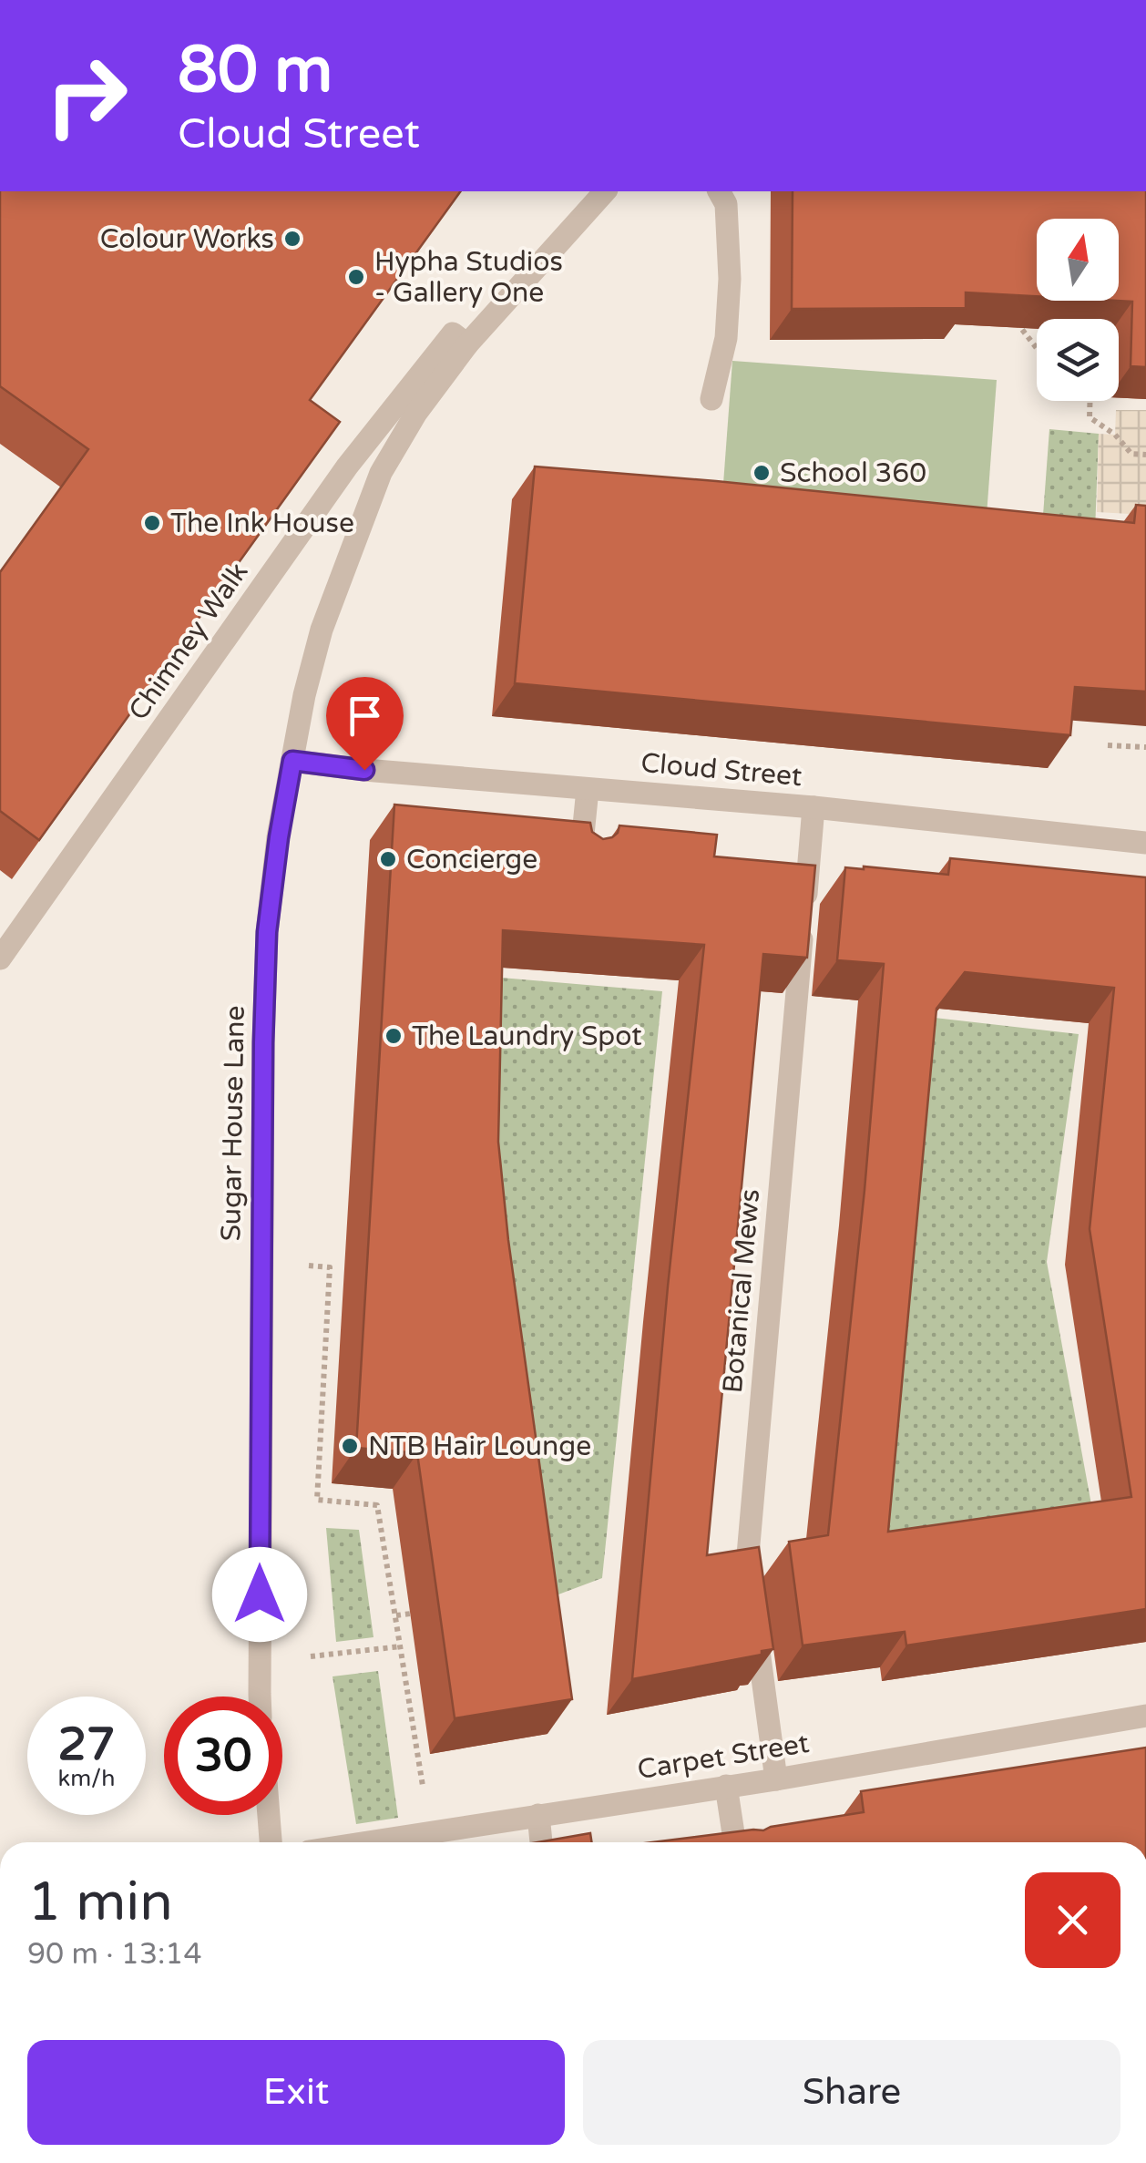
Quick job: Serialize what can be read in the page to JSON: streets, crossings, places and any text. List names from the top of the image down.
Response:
{
  "streets": {
    "street": [
      "Chimney Walk",
      "Cloud Street",
      "Sugar House Lane",
      "Botanical Mews",
      "Carpet Street"
    ]
  },
  "crossings": [
    ["Chimney Walk", "Sugar House Lane"],
    ["Cloud Street", "Sugar House Lane"],
    ["Cloud Street", "Botanical Mews"],
    ["Botanical Mews", "Carpet Street"]
  ],
  "places": [
    "Colour Works",
    "Hypha Studios - Gallery One",
    "School 360",
    "The Ink House",
    "Concierge",
    "The Laundry Spot",
    "NTB Hair Lounge"
  ],
  "north": "top",
  "page": {
    "turn": ["80 m", "Cloud Street"],
    "speed": "27 km/h",
    "limit": "30",
    "heading": ["1 min", "90 m · 13:14"],
    "buttons": ["Exit", "Share"]
  }
}
